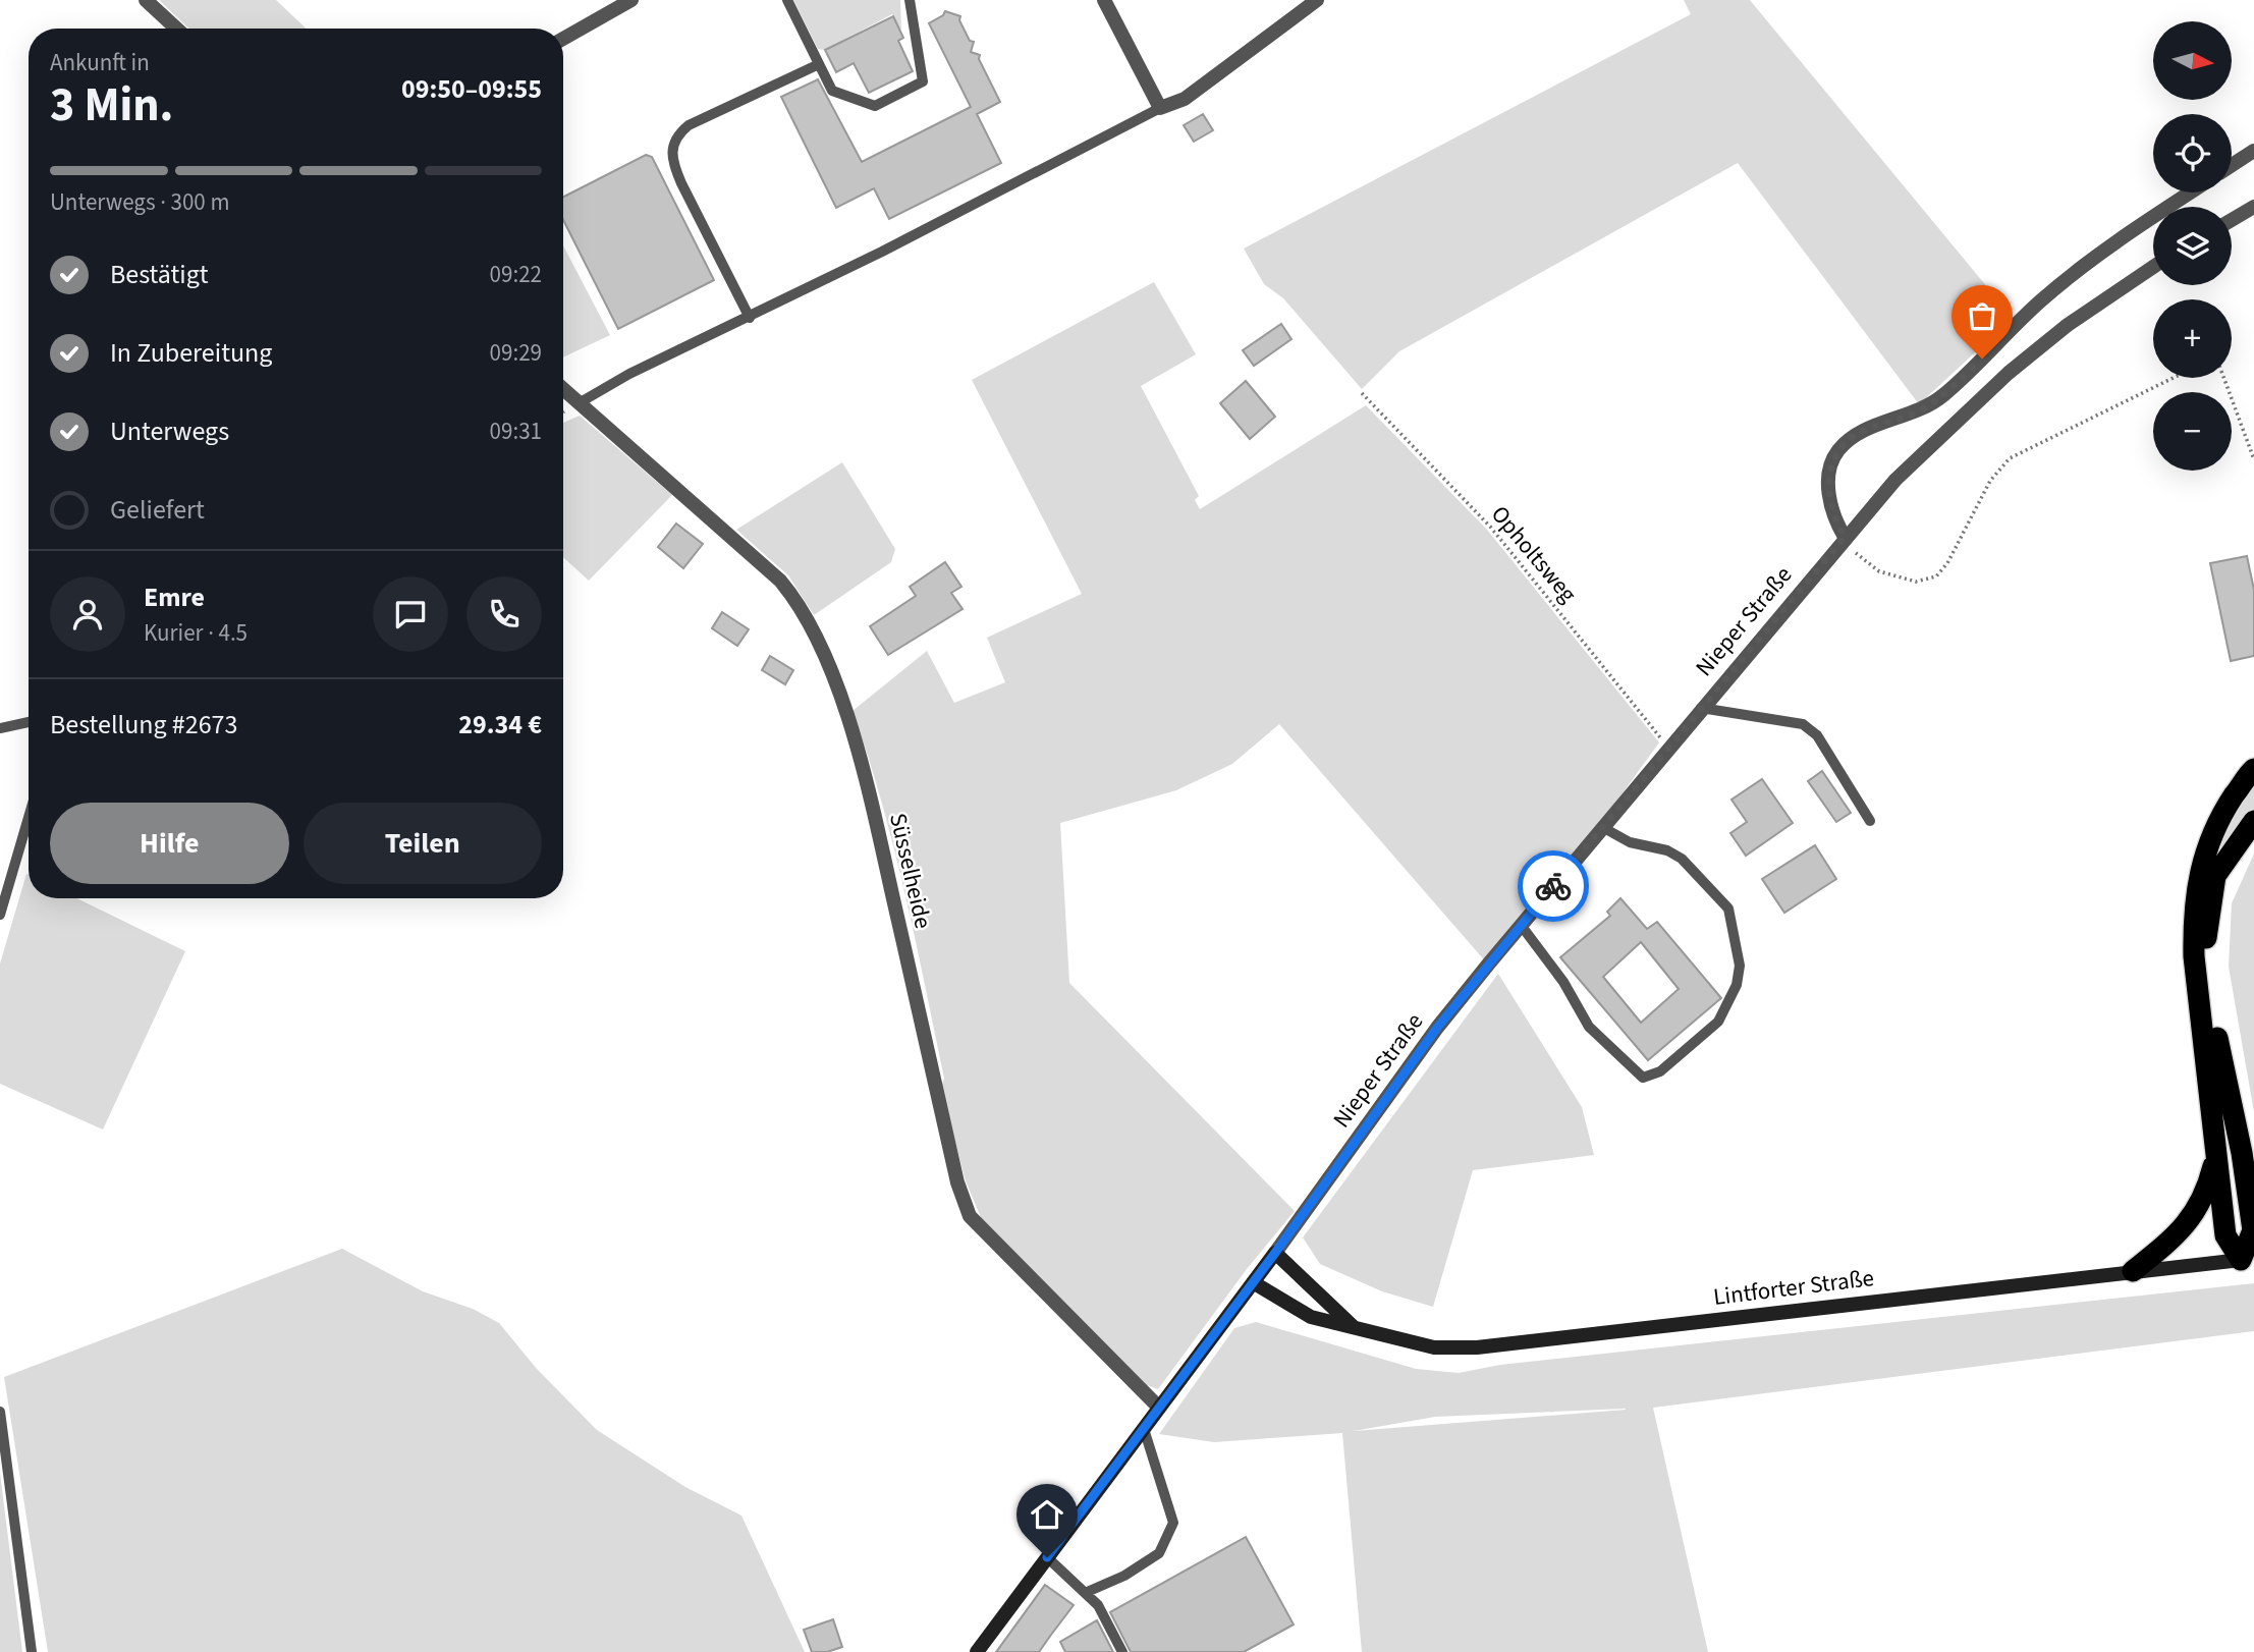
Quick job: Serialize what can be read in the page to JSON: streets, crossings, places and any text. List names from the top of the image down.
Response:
{
  "streets": {
    "main road": ["Nieper Straße", "Lintforter Straße"],
    "street": ["Süsselheide"],
    "path": ["Opholtsweg"]
  },
  "crossings": [
    ["Opholtsweg", "Nieper Straße"],
    ["Nieper Straße", "Süsselheide"],
    ["Nieper Straße", "Lintforter Straße"]
  ],
  "north": "right",
  "page": {
    "map_buttons": ["+", "−"],
    "heading": ["3 Min.", "Ankunft in", "09:50–09:55"],
    "panel": [
      "Emre",
      "Kurier · 4.5",
      "Bestellung #2673",
      "29.34 €"
    ],
    "bar": "Unterwegs · 300 m",
    "list": [
      ["Bestätigt", "09:22"],
      ["In Zubereitung", "09:29"],
      ["Unterwegs", "09:31"],
      "Geliefert"
    ],
    "buttons": ["Hilfe", "Teilen"]
  }
}
